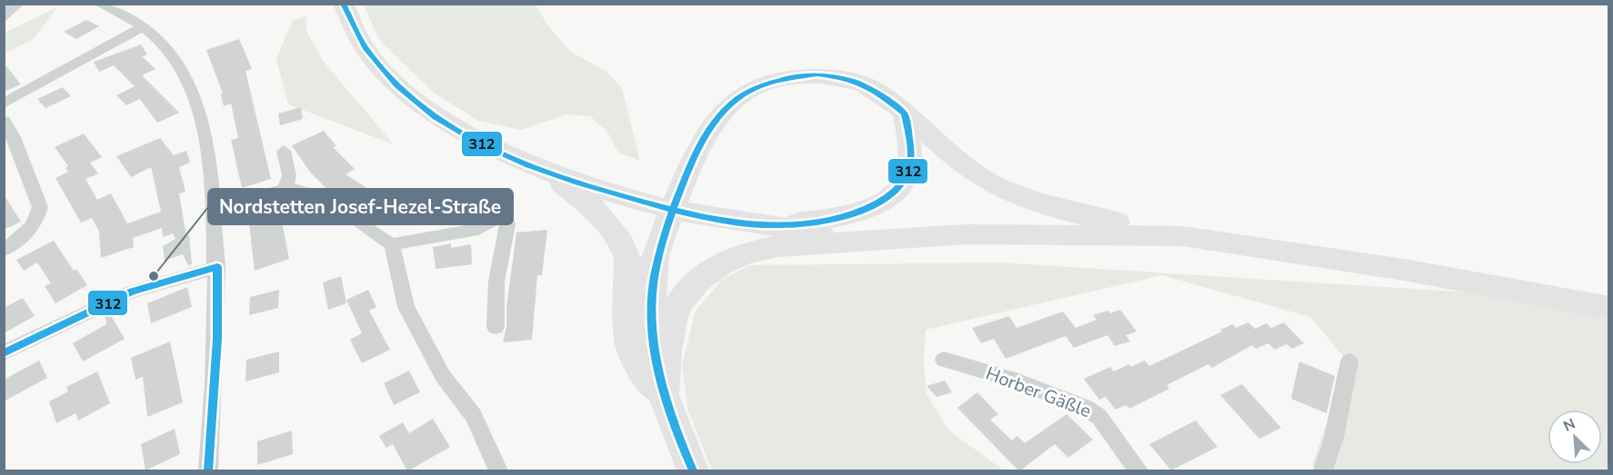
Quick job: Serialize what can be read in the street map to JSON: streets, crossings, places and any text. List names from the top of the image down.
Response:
{
  "streets": {
    "street": ["Horber Gäßle"]
  },
  "places": ["Nordstetten Josef-Hezel-Straße"],
  "lines": ["transit line 312"],
  "north": "top left"
}
